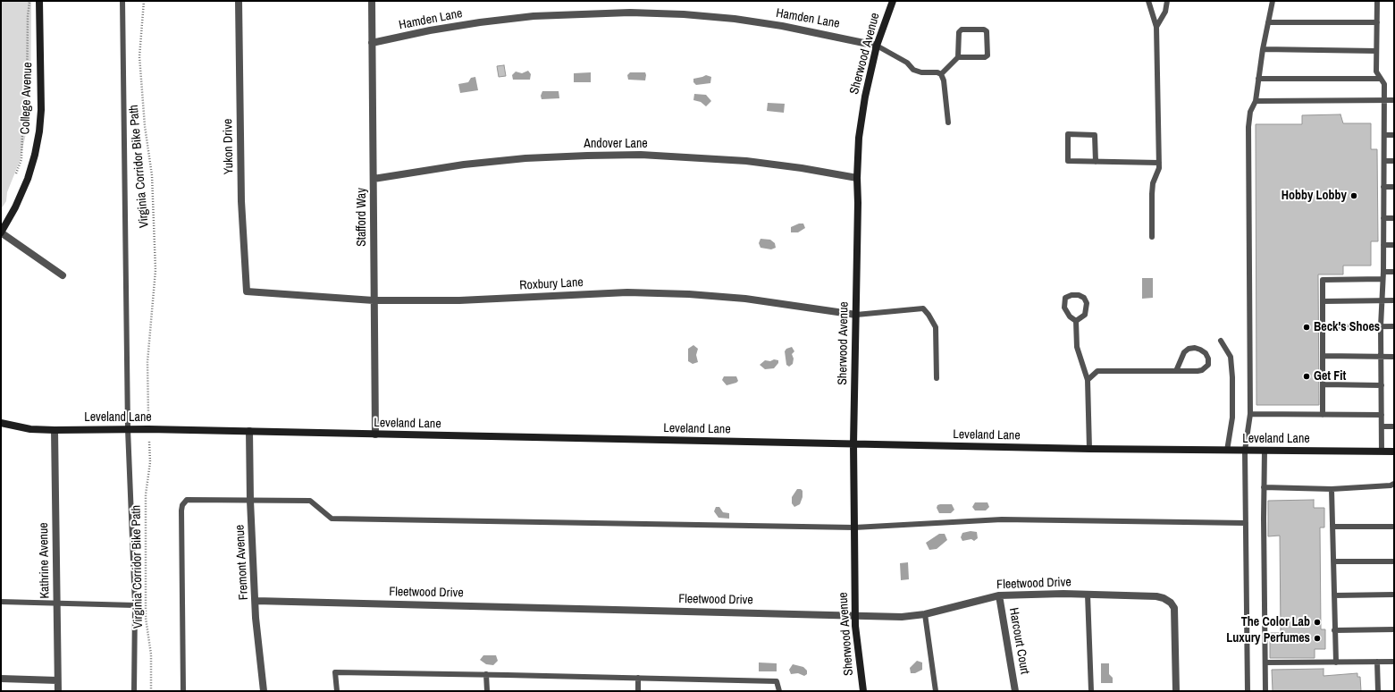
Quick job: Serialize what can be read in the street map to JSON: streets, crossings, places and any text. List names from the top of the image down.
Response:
{
  "streets": {
    "street": [
      "Hamden Lane",
      "Sherwood Avenue",
      "College Avenue",
      "Andover Lane",
      "Yukon Drive",
      "Stafford Way",
      "Roxbury Lane",
      "Leveland Lane",
      "Kathrine Avenue",
      "Fremont Avenue",
      "Fleetwood Drive",
      "Harcourt Court"
    ],
    "path": ["Virginia Corridor Bike Path"]
  },
  "crossings": [
    ["Hamden Lane", "Sherwood Avenue"],
    ["Hamden Lane", "Stafford Way"],
    ["Sherwood Avenue", "Andover Lane"],
    ["Sherwood Avenue", "Roxbury Lane"],
    ["Sherwood Avenue", "Leveland Lane"],
    ["Sherwood Avenue", "Fleetwood Drive"],
    ["Andover Lane", "Stafford Way"],
    ["Yukon Drive", "Roxbury Lane"],
    ["Stafford Way", "Roxbury Lane"],
    ["Stafford Way", "Leveland Lane"],
    ["Leveland Lane", "Kathrine Avenue"],
    ["Leveland Lane", "Fremont Avenue"],
    ["Fremont Avenue", "Fleetwood Drive"],
    ["Fleetwood Drive", "Harcourt Court"]
  ],
  "places": [
    "Hobby Lobby",
    "Beck's Shoes",
    "Get Fit",
    "The Color Lab",
    "Luxury Perfumes"
  ]
}
